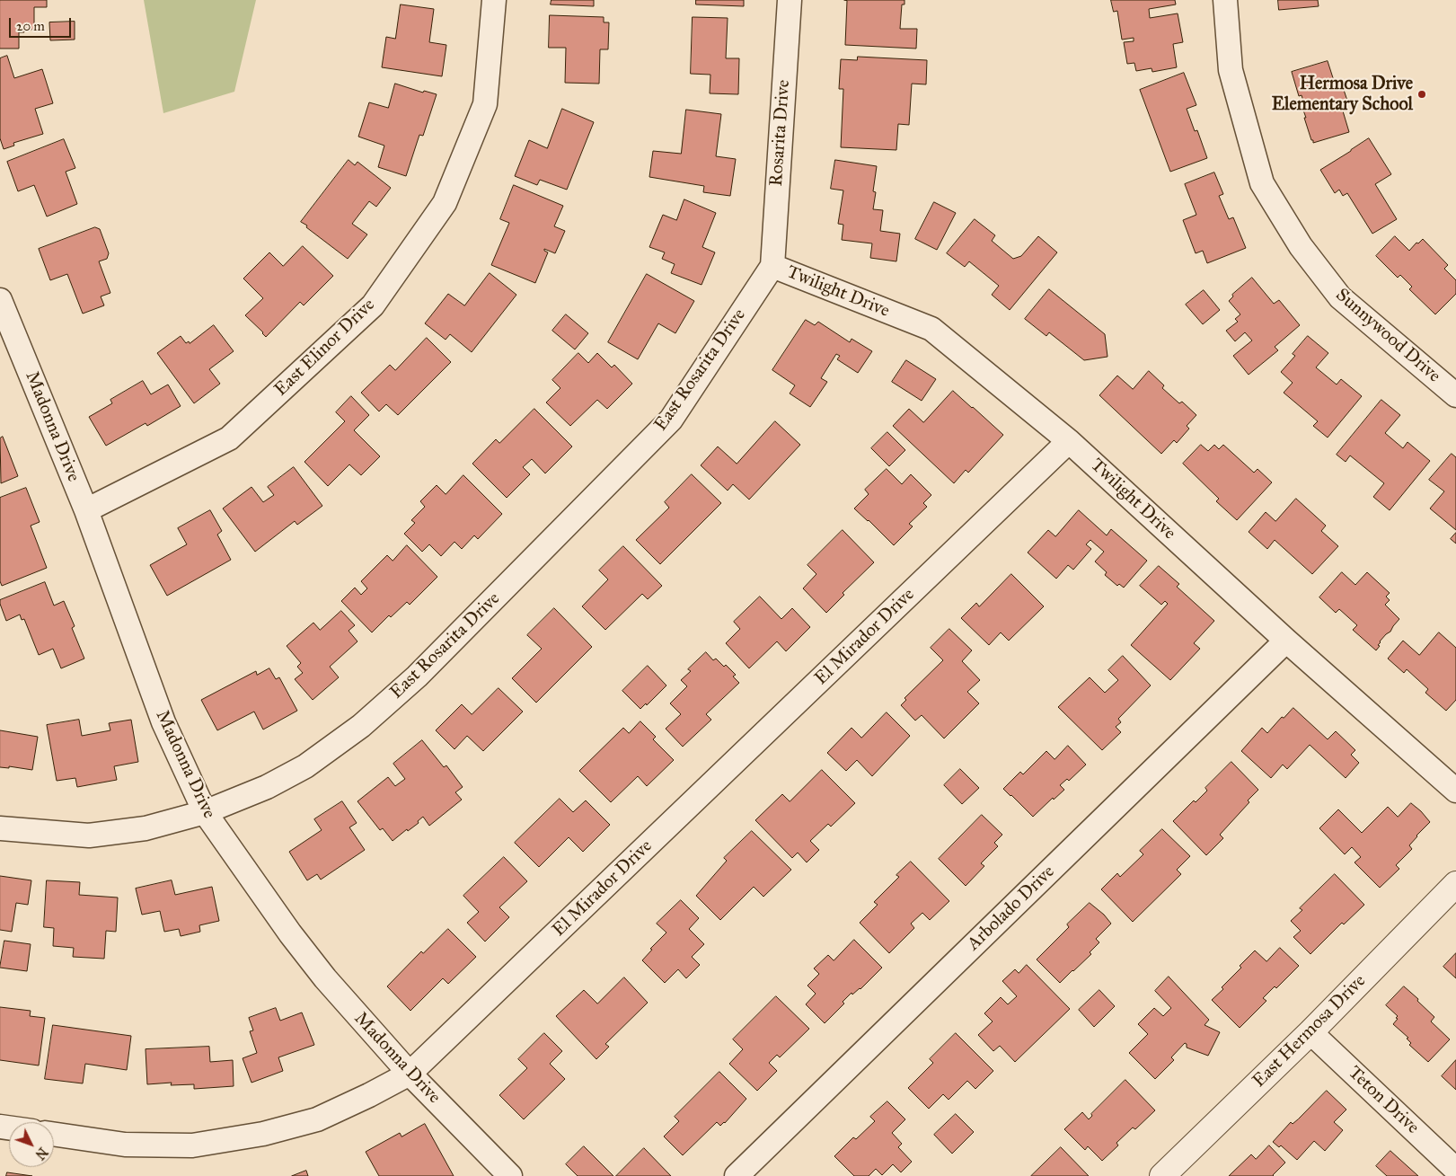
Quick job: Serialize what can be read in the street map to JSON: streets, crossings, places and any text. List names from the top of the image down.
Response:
{
  "streets": {
    "street": [
      "Rosarita Drive",
      "Twilight Drive",
      "Sunnywood Drive",
      "East Elinor Drive",
      "East Rosarita Drive",
      "Madonna Drive",
      "El Mirador Drive",
      "Arbolado Drive",
      "East Hermosa Drive",
      "Teton Drive"
    ]
  },
  "crossings": [
    ["Rosarita Drive", "Twilight Drive"],
    ["Rosarita Drive", "East Rosarita Drive"],
    ["Twilight Drive", "East Rosarita Drive"],
    ["Twilight Drive", "El Mirador Drive"],
    ["Twilight Drive", "Arbolado Drive"],
    ["East Elinor Drive", "Madonna Drive"],
    ["East Rosarita Drive", "Madonna Drive"],
    ["Madonna Drive", "El Mirador Drive"],
    ["East Hermosa Drive", "Teton Drive"]
  ],
  "places": ["Hermosa Drive Elementary School"],
  "scale_bar": "20 m",
  "north": "bottom right"
}
